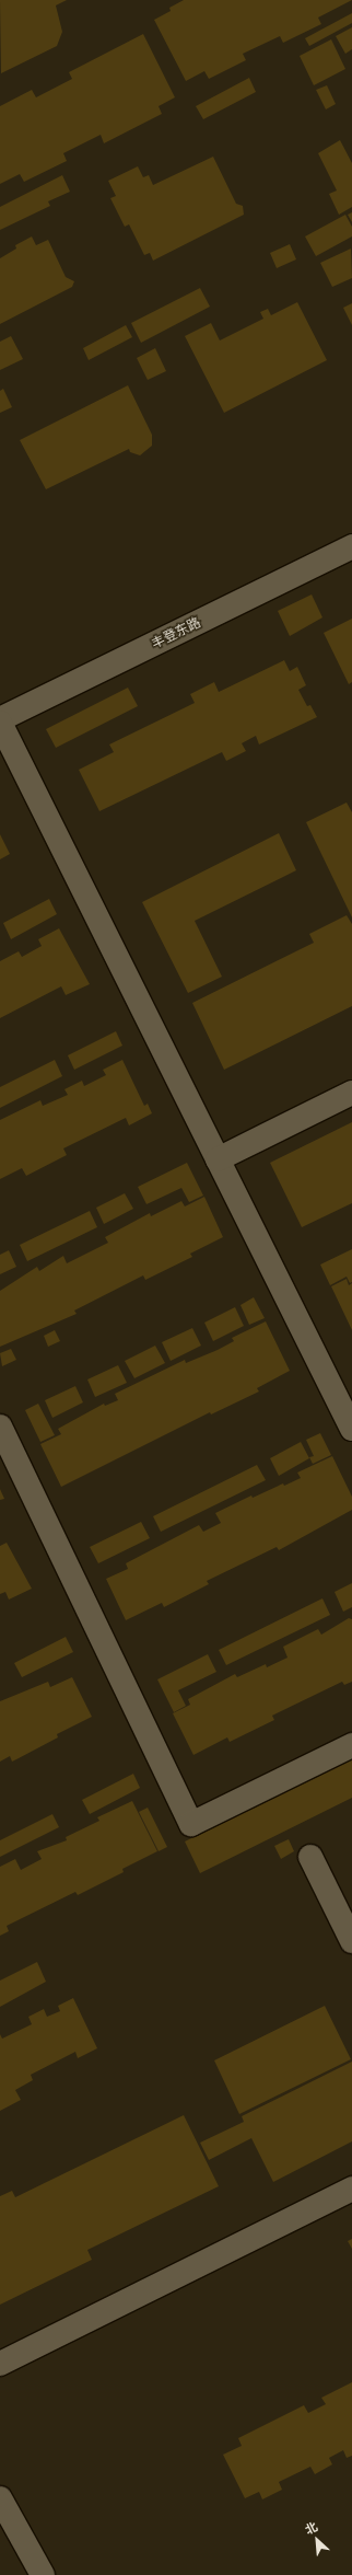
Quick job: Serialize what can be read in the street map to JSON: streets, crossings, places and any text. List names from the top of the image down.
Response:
{
  "streets": {
    "street": ["丰登东路"]
  },
  "north": "top left"
}
